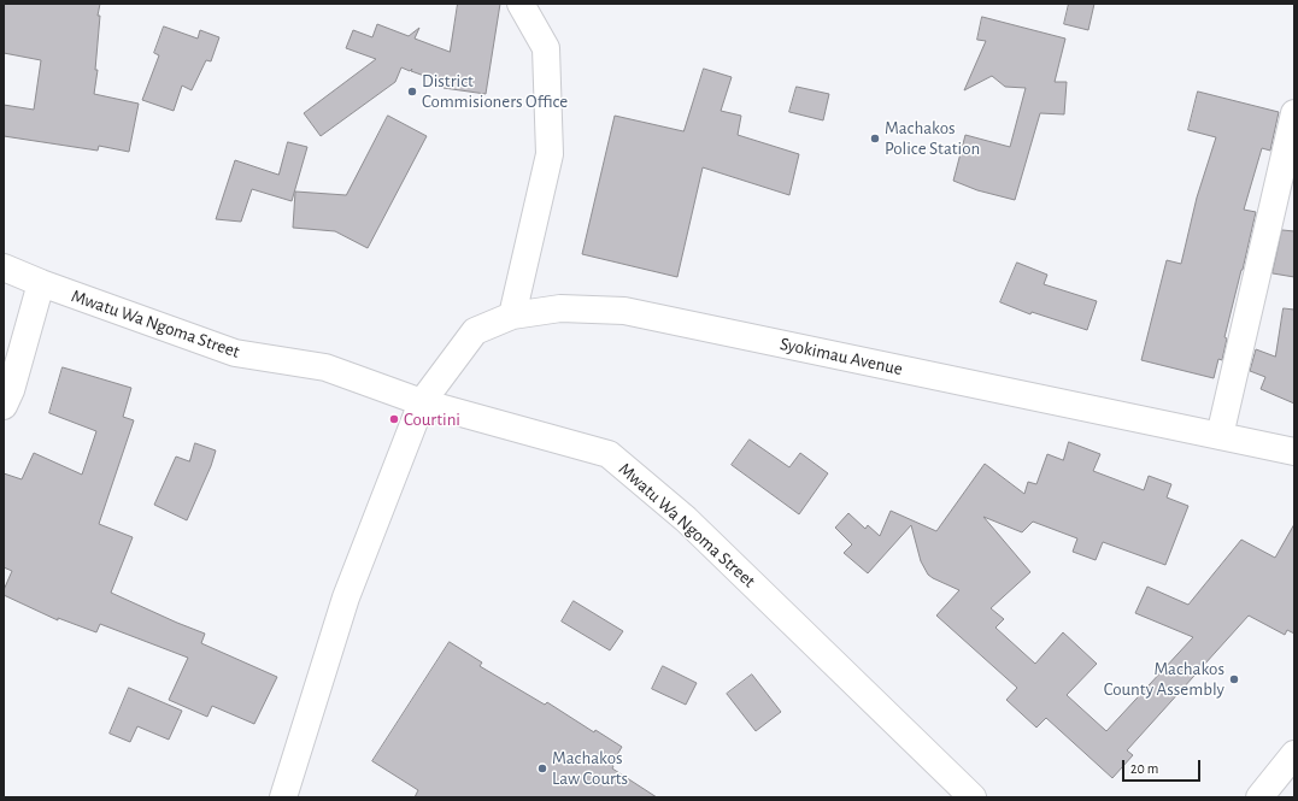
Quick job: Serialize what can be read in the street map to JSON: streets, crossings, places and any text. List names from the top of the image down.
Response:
{
  "streets": {
    "street": ["Mwatu Wa Ngoma Street", "Syokimau Avenue"]
  },
  "crossings": [
    ["Mwatu Wa Ngoma Street", "Syokimau Avenue"]
  ],
  "places": [
    "District Commisioners Office",
    "Machakos Police Station",
    "Courtini",
    "Machakos County Assembly",
    "Machakos Law Courts"
  ],
  "scale_bar": "20 m"
}
